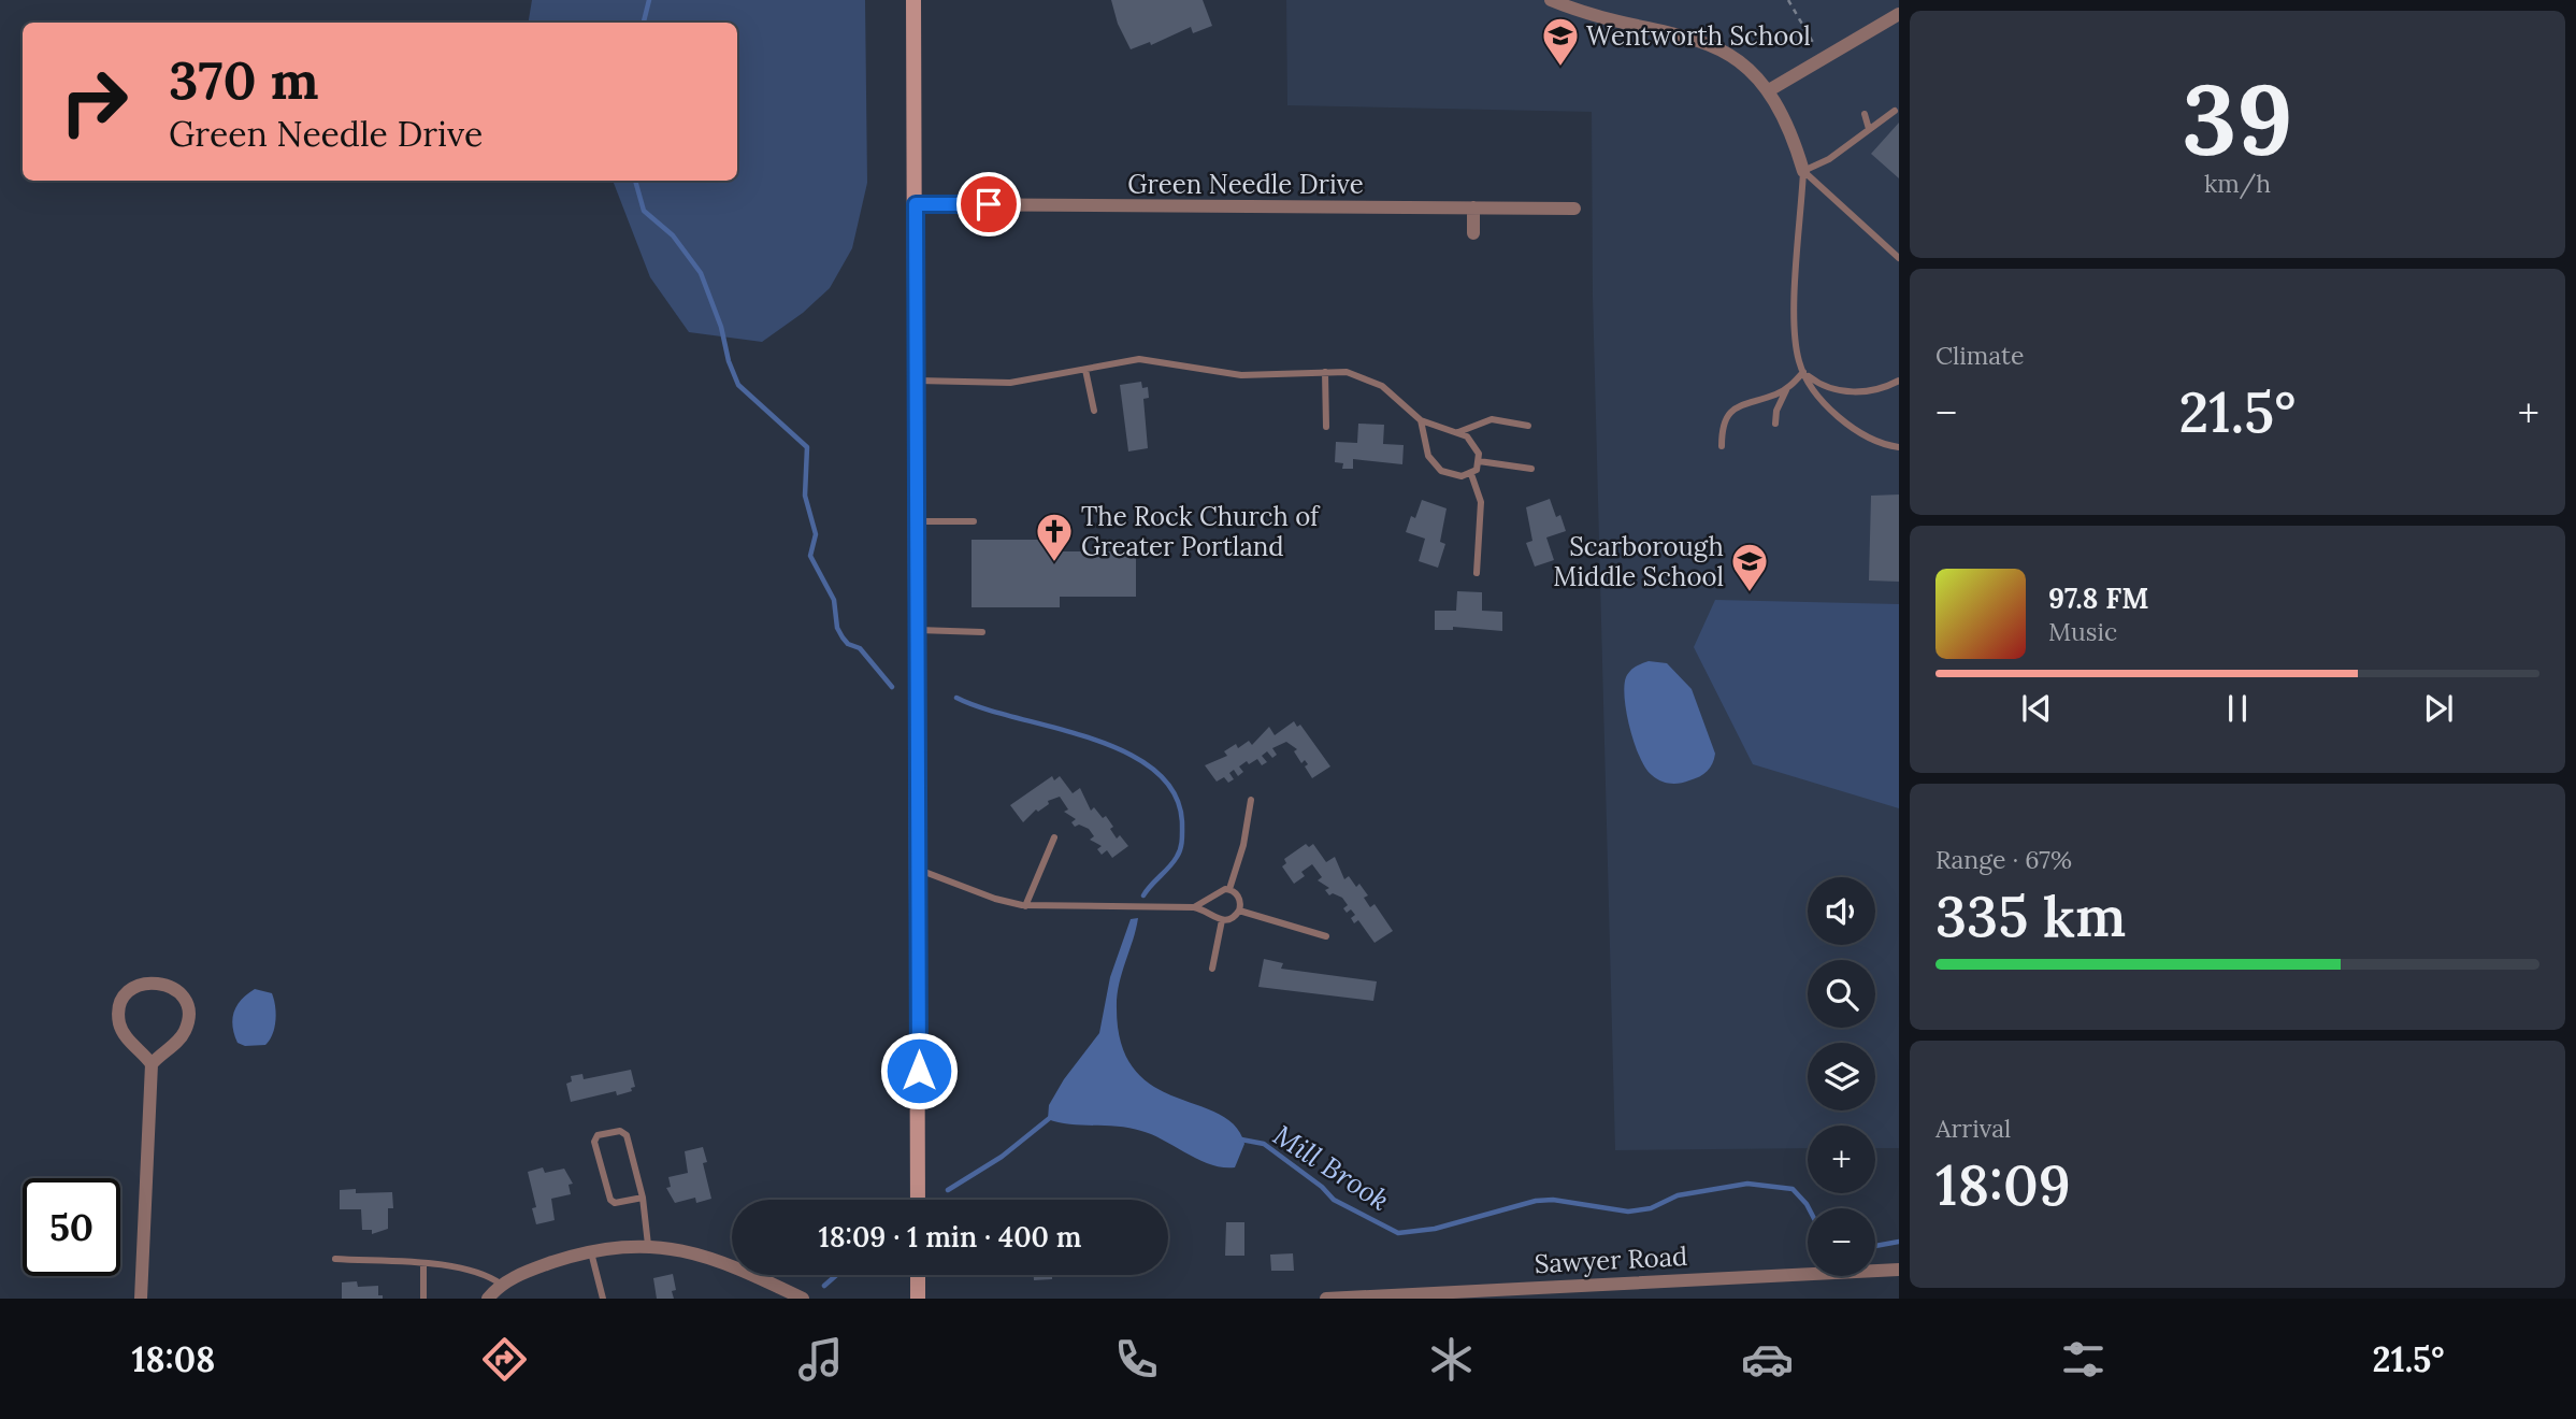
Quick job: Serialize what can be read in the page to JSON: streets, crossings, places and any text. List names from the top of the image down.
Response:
{
  "streets": {
    "street": ["Green Needle Drive", "Sawyer Road"]
  },
  "water": ["Mill Brook"],
  "places": {
    "school or university": ["Wentworth School", "Scarborough Middle School"],
    "church": ["The Rock Church of Greater Portland"]
  },
  "page": {
    "tile": [
      ["39", "km/h"],
      "Climate",
      ["Range · 67%", "335 km"],
      ["Arrival", "18:09"]
    ],
    "turn": ["370 m", "Green Needle Drive"],
    "heat": ["−", "21.5°", "+"],
    "song": ["97.8 FM", "Music"],
    "map_buttons": ["+", "−"],
    "limit": "50",
    "trip": "18:09 · 1 min · 400 m",
    "tabs": ["18:08", "21.5°"]
  }
}
